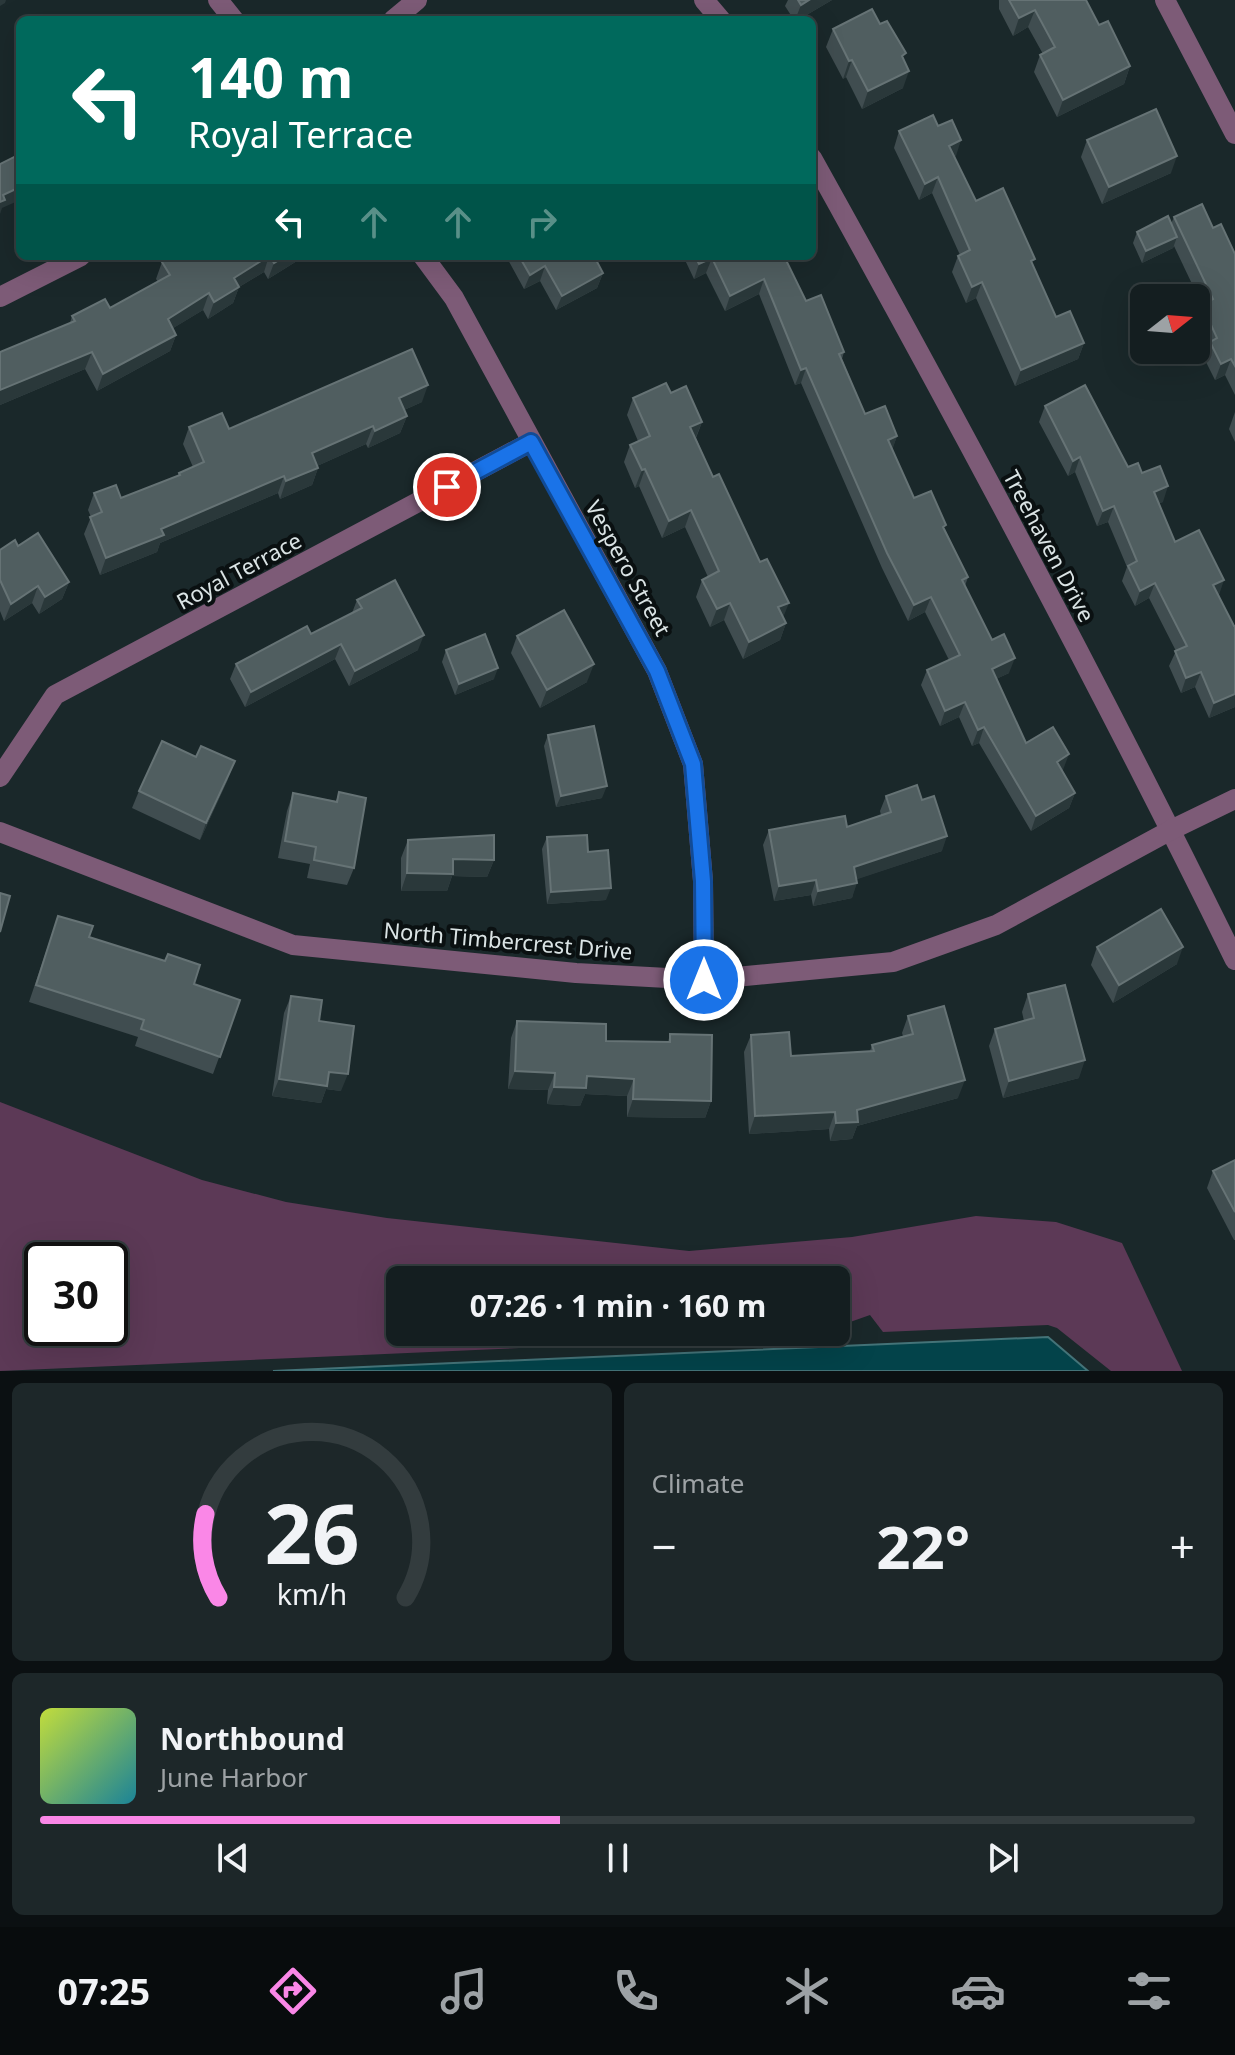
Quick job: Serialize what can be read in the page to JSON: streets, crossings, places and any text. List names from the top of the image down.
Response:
{
  "streets": {
    "street": [
      "Treehaven Drive",
      "Vespero Street",
      "Royal Terrace",
      "North Timbercrest Drive"
    ]
  },
  "crossings": [
    ["Treehaven Drive", "North Timbercrest Drive"],
    ["Vespero Street", "Royal Terrace"],
    ["Vespero Street", "North Timbercrest Drive"]
  ],
  "north": "right",
  "page": {
    "turn": ["140 m", "Royal Terrace"],
    "limit": "30",
    "trip": "07:26 · 1 min · 160 m",
    "tile": "Climate",
    "heat": ["−", "22°", "+"],
    "song": ["Northbound", "June Harbor"],
    "tabs": "07:25",
    "gauge": ["26", "km/h"]
  }
}
